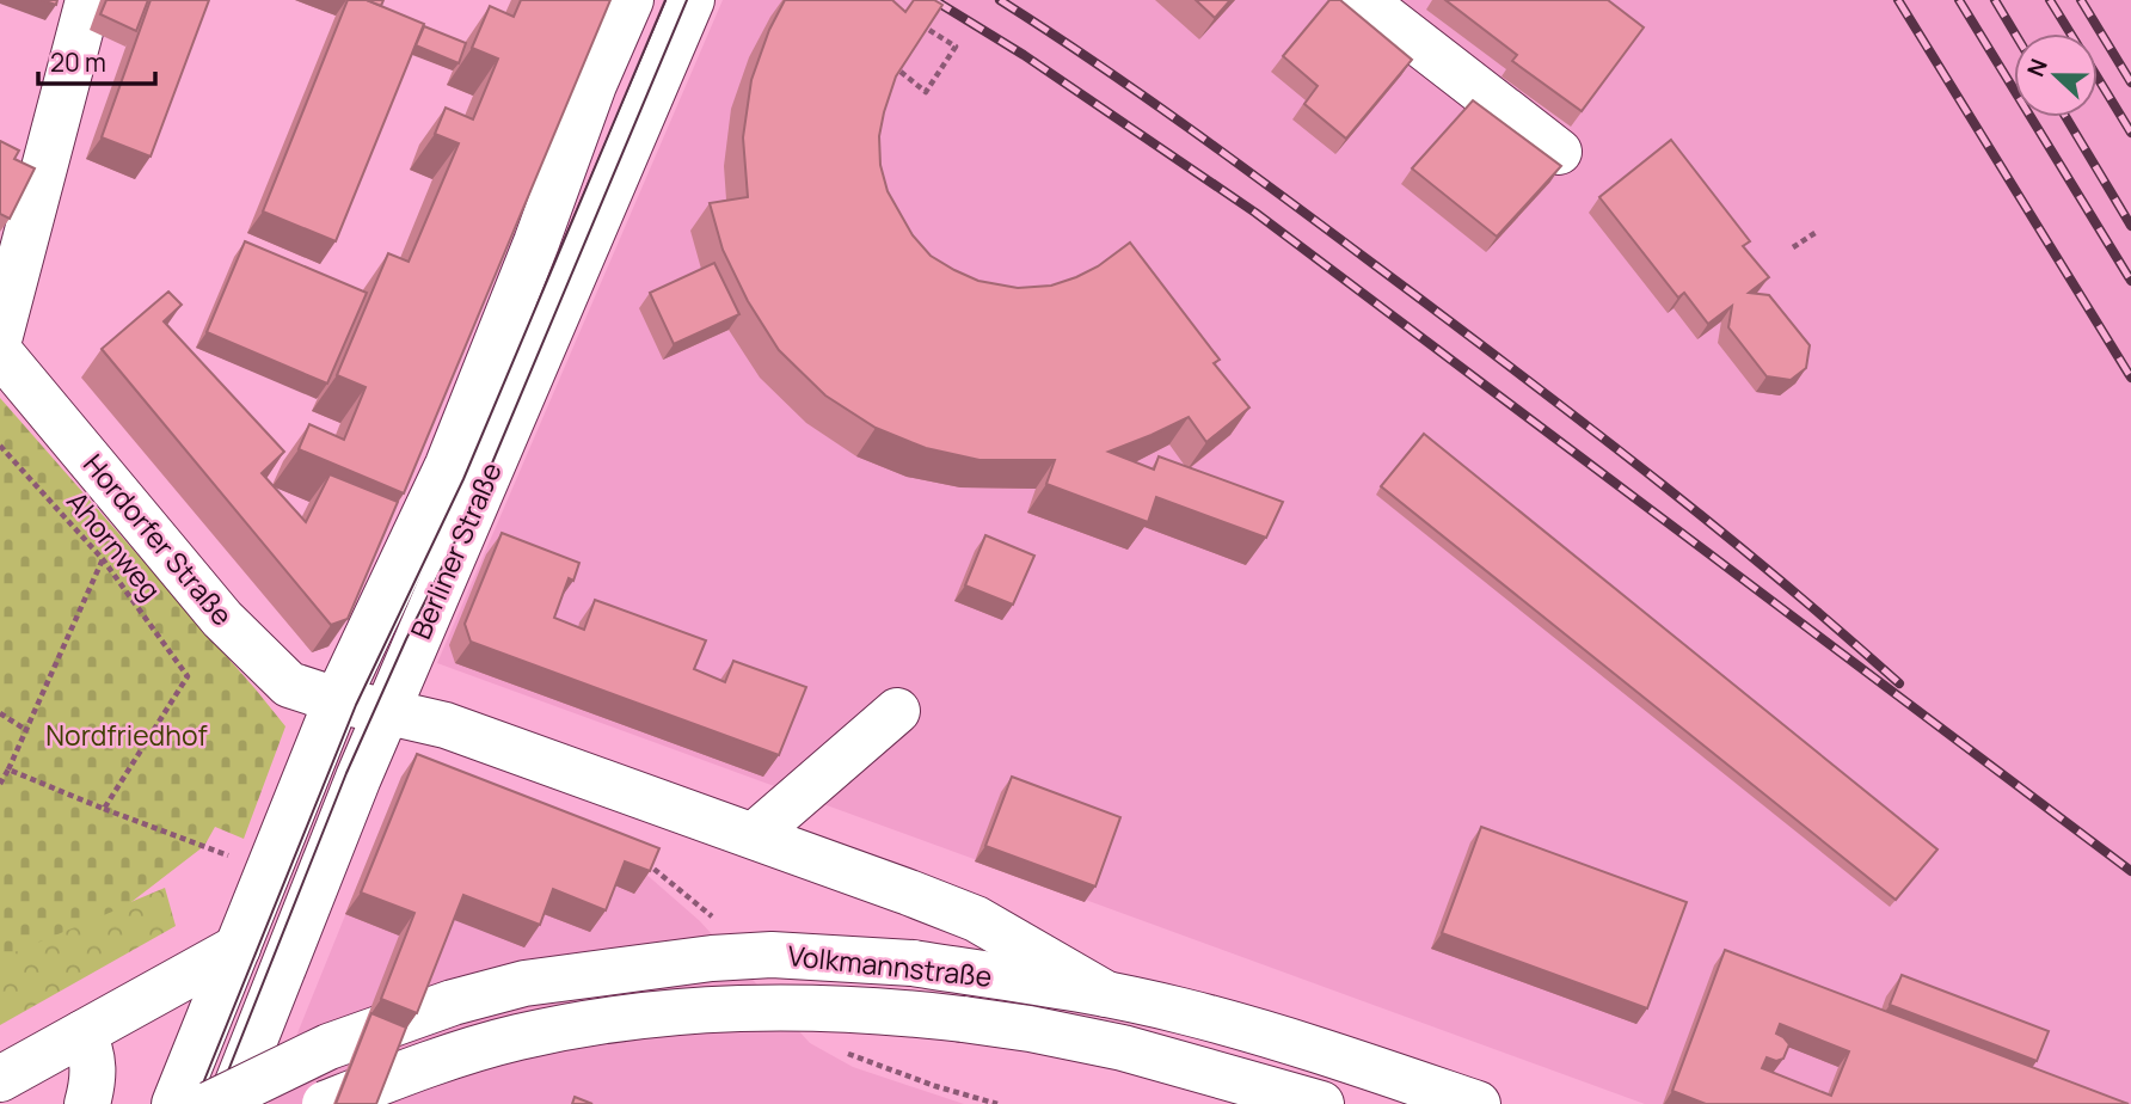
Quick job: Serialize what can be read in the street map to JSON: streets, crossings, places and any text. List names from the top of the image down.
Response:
{
  "streets": {
    "main road": ["Hordorfer Straße", "Berliner Straße", "Volkmannstraße"],
    "path": ["Ahornweg"]
  },
  "crossings": [
    ["Hordorfer Straße", "Berliner Straße"],
    ["Hordorfer Straße", "Volkmannstraße"]
  ],
  "parks": ["Nordfriedhof"],
  "scale_bar": "20 m",
  "north": "left"
}
